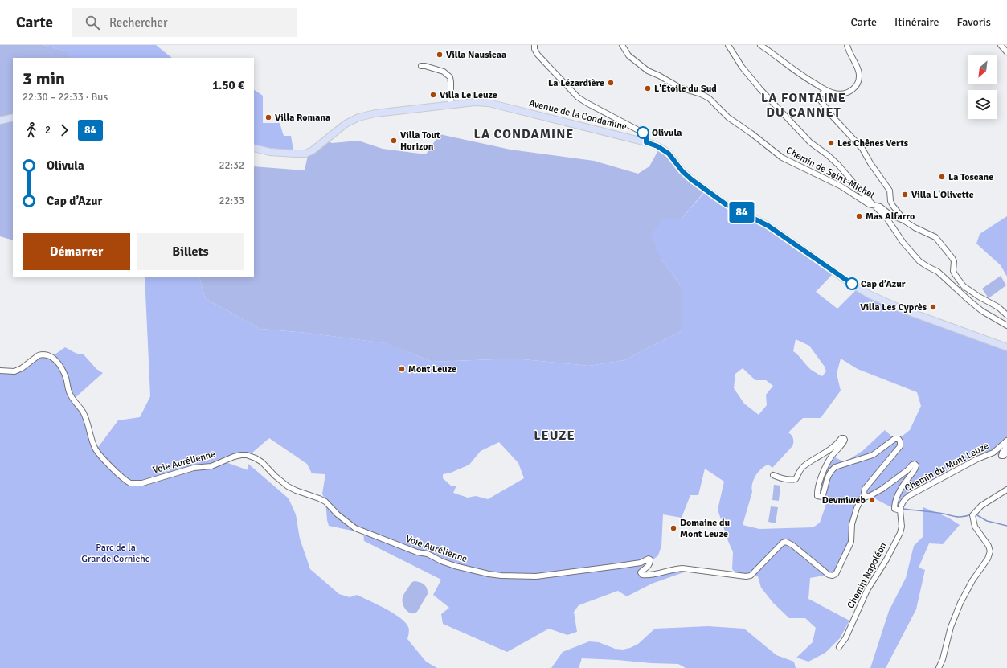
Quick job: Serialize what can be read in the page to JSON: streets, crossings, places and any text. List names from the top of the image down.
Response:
{
  "streets": {
    "main road": ["Avenue de la Condamine"],
    "street": [
      "Chemin de Saint-Michel",
      "Voie Aurélienne",
      "Chemin du Mont Leuze",
      "Chemin Napoléon"
    ]
  },
  "crossings": [
    ["Voie Aurélienne", "Chemin du Mont Leuze"],
    ["Chemin du Mont Leuze", "Chemin Napoléon"]
  ],
  "districts": ["LA FONTAINE DU CANNET", "LA CONDAMINE", "LEUZE"],
  "parks": ["Parc de la Grande Corniche"],
  "places": [
    "Villa Nausicaa",
    "La Lézardière",
    "L'Étoile du Sud",
    "Villa Le Leuze",
    "Villa Romana",
    "Olivula",
    "Villa Tout Horizon",
    "Les Chênes Verts",
    "La Toscane",
    "Villa L'Olivette",
    "Mas Alfarro",
    "Cap d’Azur",
    "Villa Les Cyprès",
    "Mont Leuze",
    "Devmiweb",
    "Domaine du Mont Leuze"
  ],
  "lines": ["bus line 84"],
  "north": "bottom left",
  "page": {
    "header": "Carte",
    "search": "Rechercher",
    "nav": ["Carte", "Itinéraire", "Favoris"],
    "on_map": "84",
    "heading": ["3 min", "22:30 – 22:33 · Bus", "1.50 €"],
    "legs": ["2", "84"],
    "list": [
      {
        "name": "Olivula",
        "value": "22:32"
      },
      {
        "name": "Cap d’Azur",
        "value": "22:33"
      }
    ],
    "buttons": ["Démarrer", "Billets"]
  }
}
